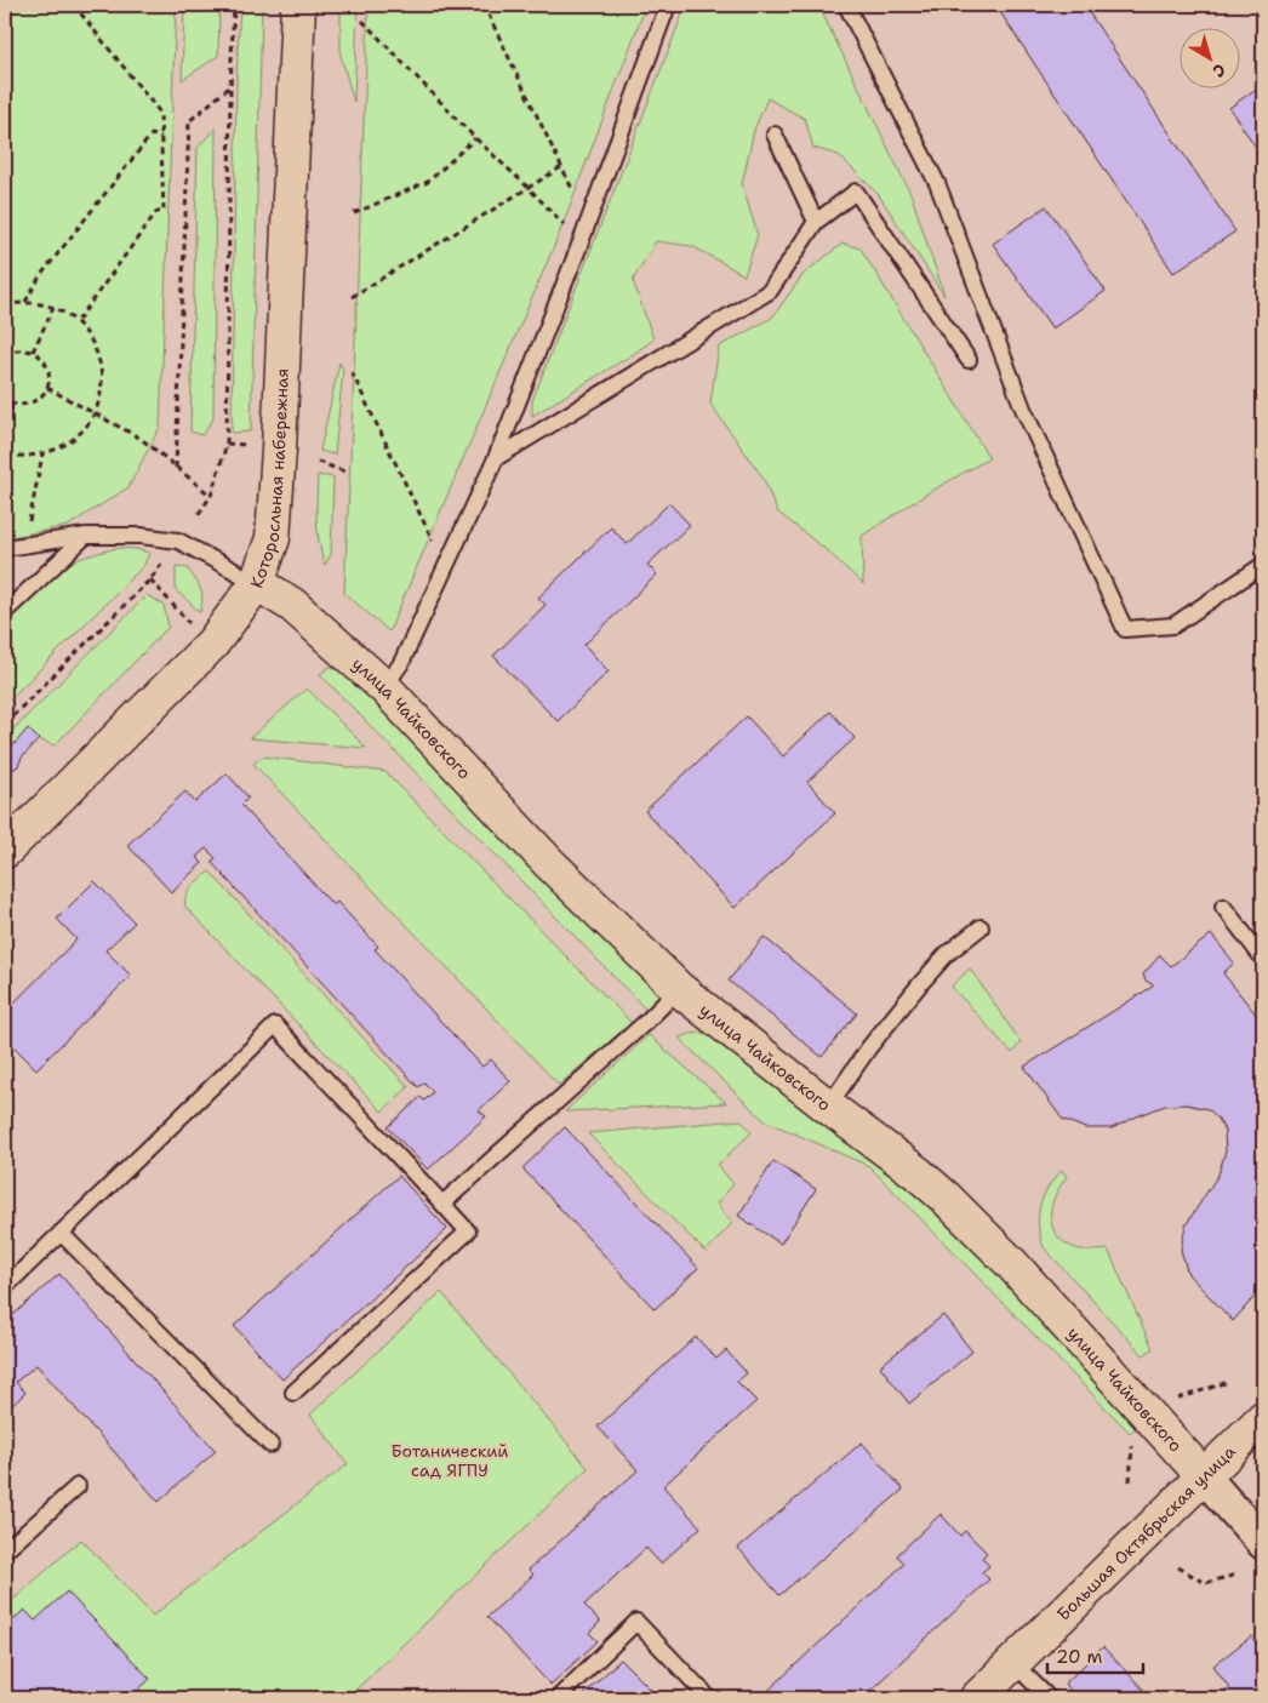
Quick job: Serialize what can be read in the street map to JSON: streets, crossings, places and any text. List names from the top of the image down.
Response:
{
  "streets": {
    "main road": ["Которосльная набережная", "улица Чайковского", "Большая Октябрьская улица"]
  },
  "crossings": [
    ["Которосльная набережная", "улица Чайковского"],
    ["улица Чайковского", "Большая Октябрьская улица"]
  ],
  "parks": ["Ботанический сад ЯГПУ"],
  "scale_bar": "20 m",
  "north": "bottom right"
}
